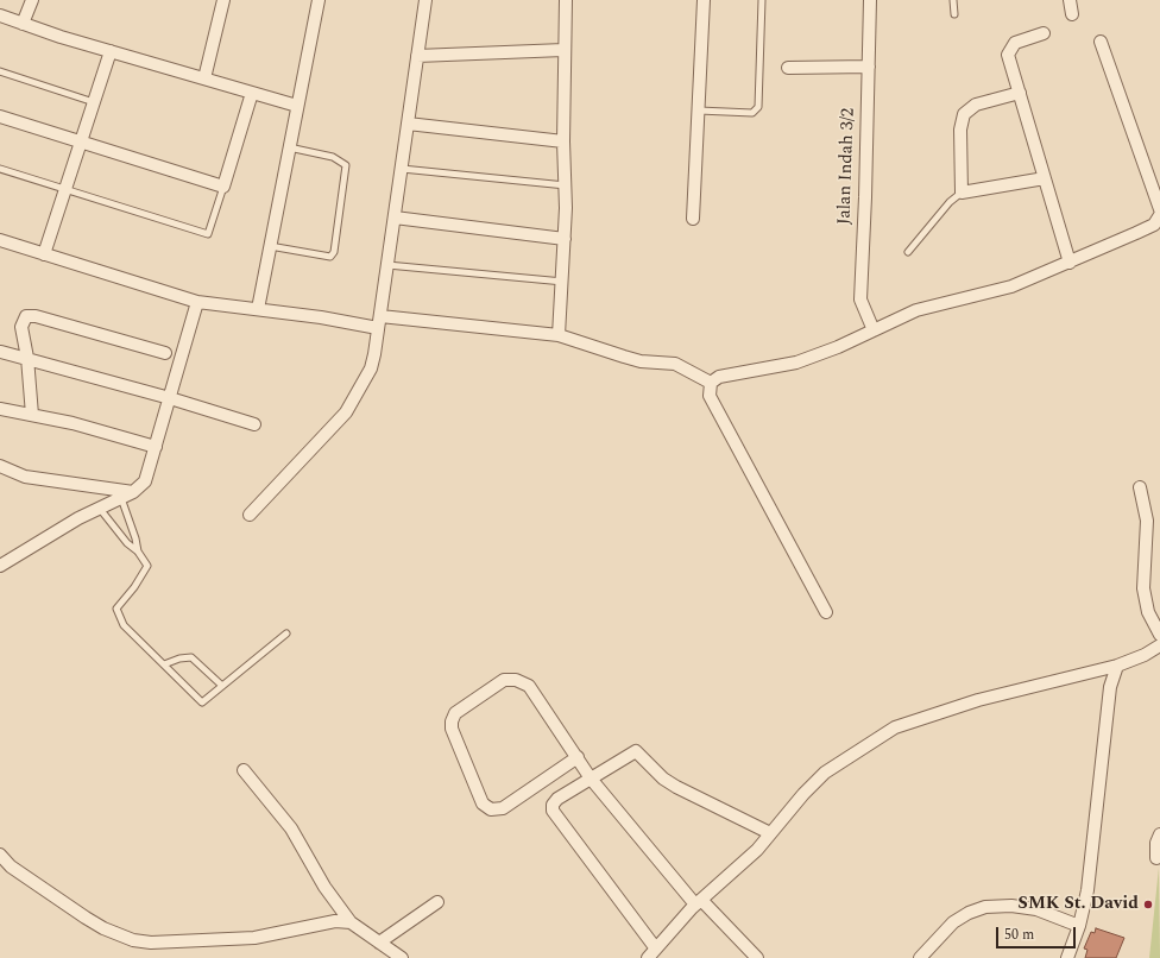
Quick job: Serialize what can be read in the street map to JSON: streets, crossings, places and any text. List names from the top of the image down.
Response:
{
  "streets": {
    "street": ["Jalan Indah 3/2"]
  },
  "places": ["SMK St. David"],
  "scale_bar": "50 m"
}
